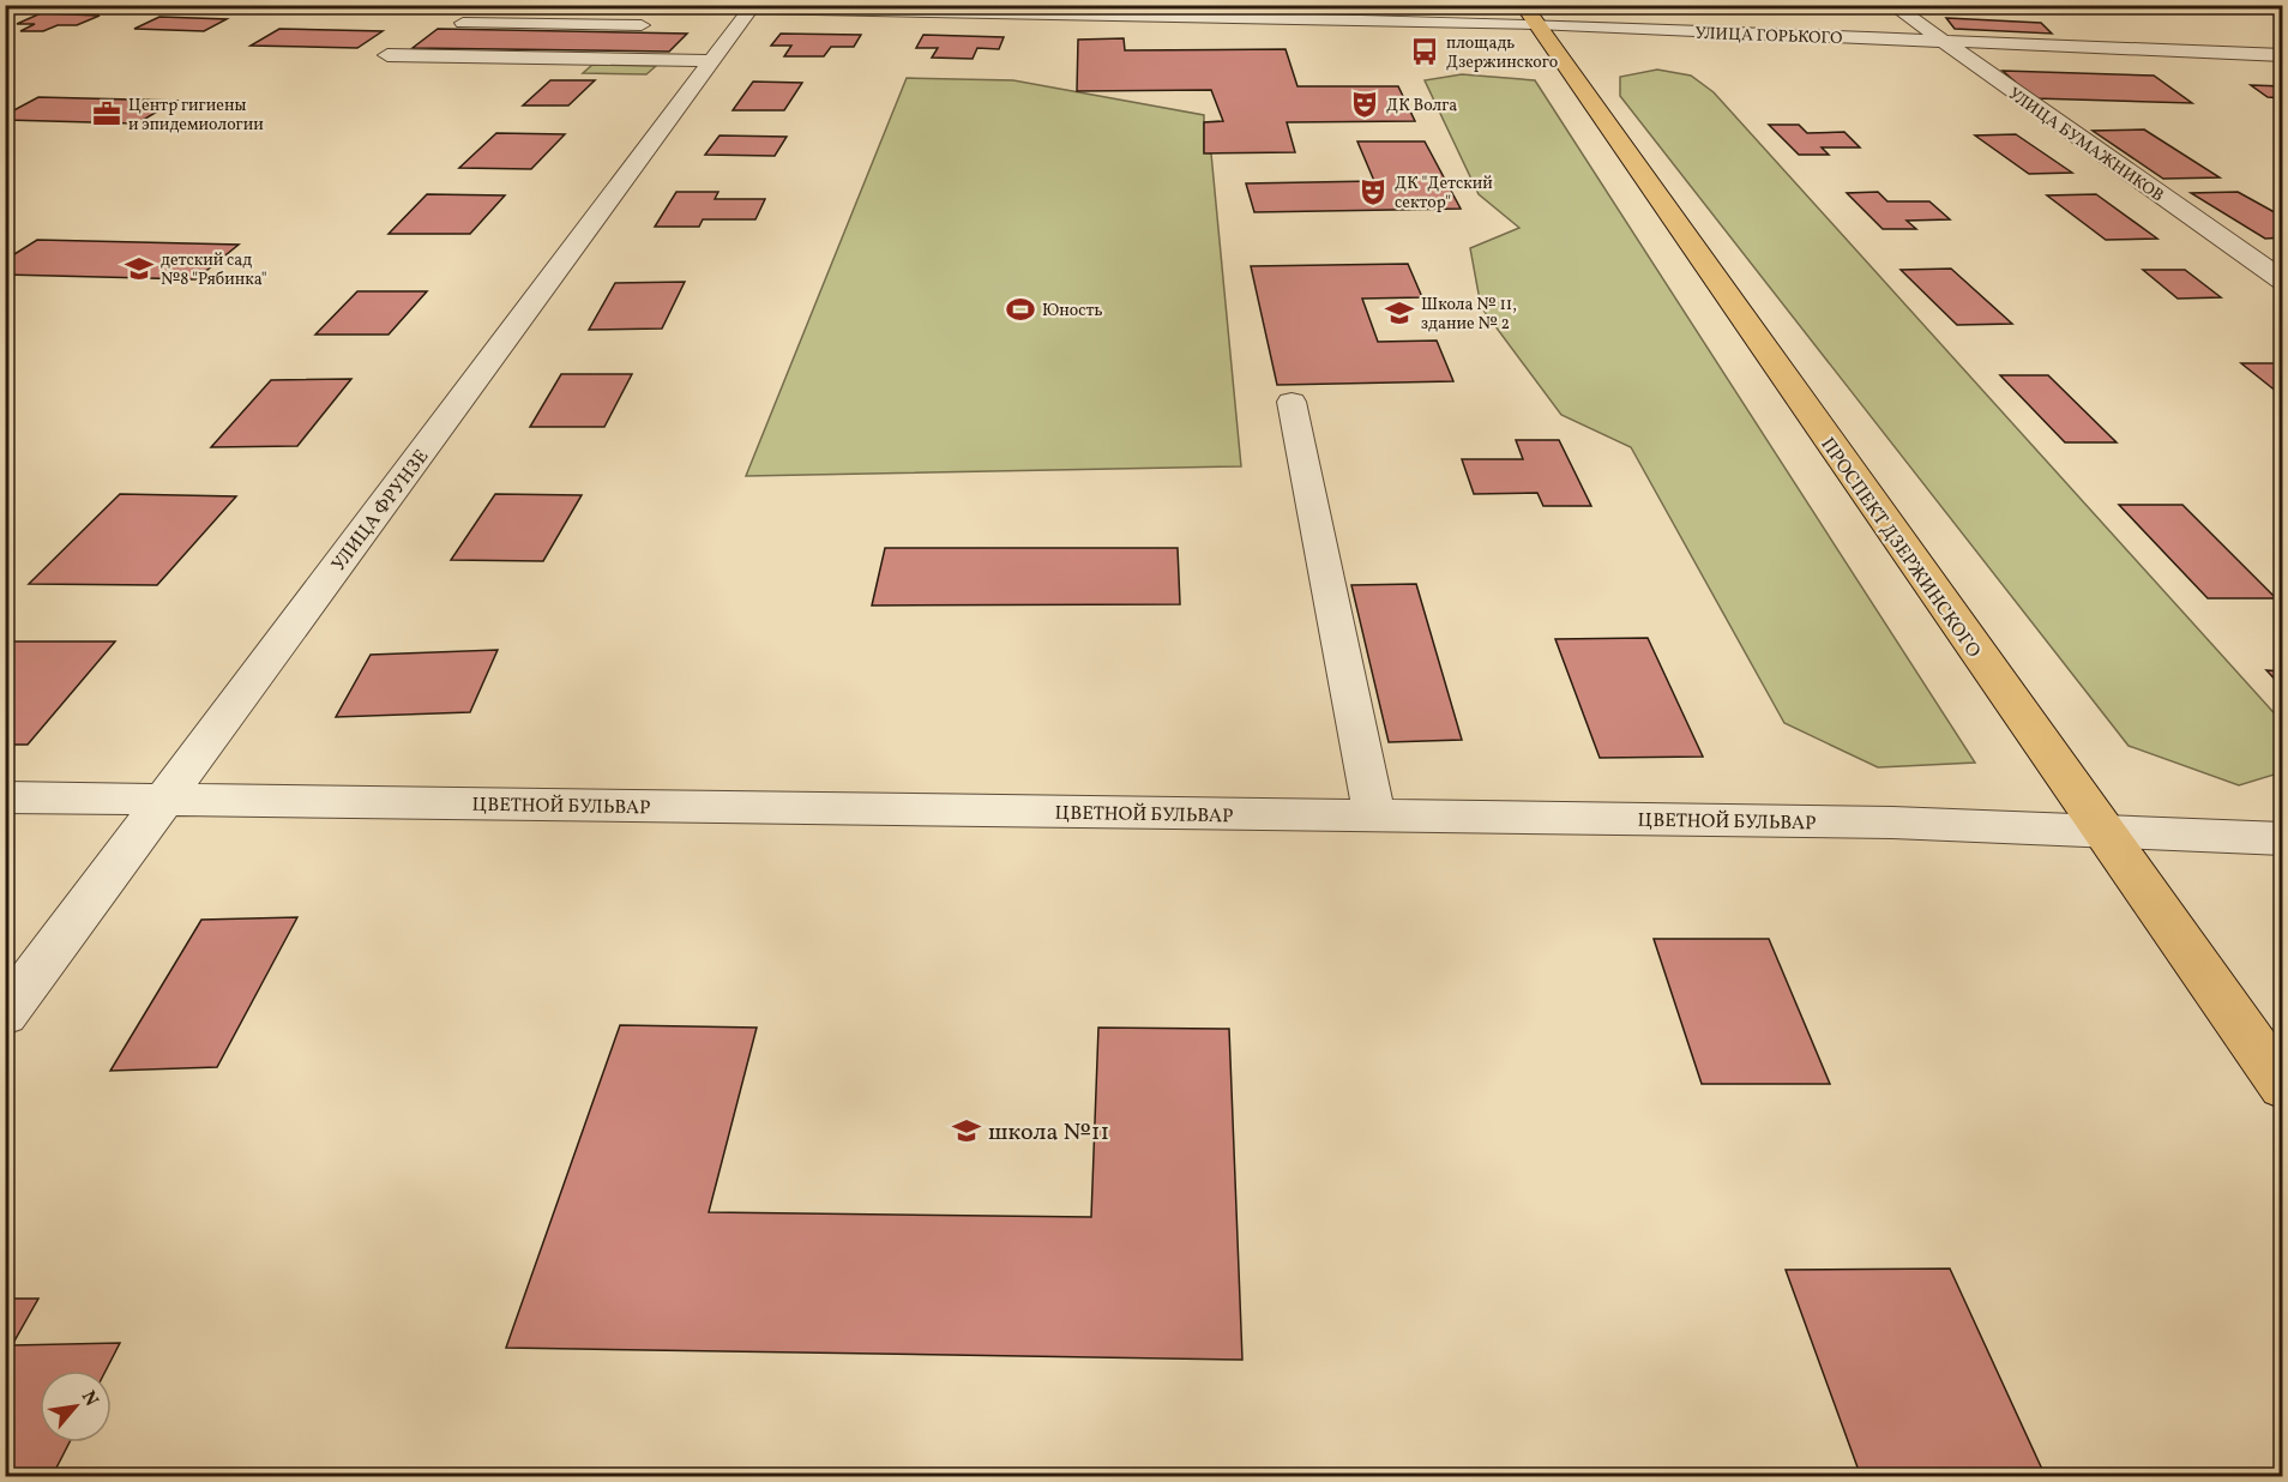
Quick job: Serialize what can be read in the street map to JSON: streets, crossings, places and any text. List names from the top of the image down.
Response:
{
  "streets": {
    "main road": ["ПРОСПЕКТ ДЗЕРЖИНСКОГО"],
    "street": [
      "УЛИЦА ГОРЬКОГО",
      "УЛИЦА БУМАЖНИКОВ",
      "УЛИЦА ФРУНЗЕ",
      "ЦВЕТНОЙ БУЛЬВАР"
    ]
  },
  "crossings": [
    ["УЛИЦА ГОРЬКОГО", "УЛИЦА БУМАЖНИКОВ"],
    ["УЛИЦА ГОРЬКОГО", "УЛИЦА ФРУНЗЕ"],
    ["УЛИЦА ГОРЬКОГО", "ПРОСПЕКТ ДЗЕРЖИНСКОГО"],
    ["УЛИЦА ФРУНЗЕ", "ЦВЕТНОЙ БУЛЬВАР"],
    ["ПРОСПЕКТ ДЗЕРЖИНСКОГО", "ЦВЕТНОЙ БУЛЬВАР"]
  ],
  "places": {
    "bus stop": ["площадь Дзержинского"],
    "theatre": ["ДК Волга", "ДК \"Детский сектор\""],
    "office": ["Центр гигиены и эпидемиологии"],
    "school or university": ["детский сад №8 \"Рябинка\"", "Школа № 11, здание № 2", "школа №11"],
    "sports": ["Юность"]
  },
  "north": "top right"
}
